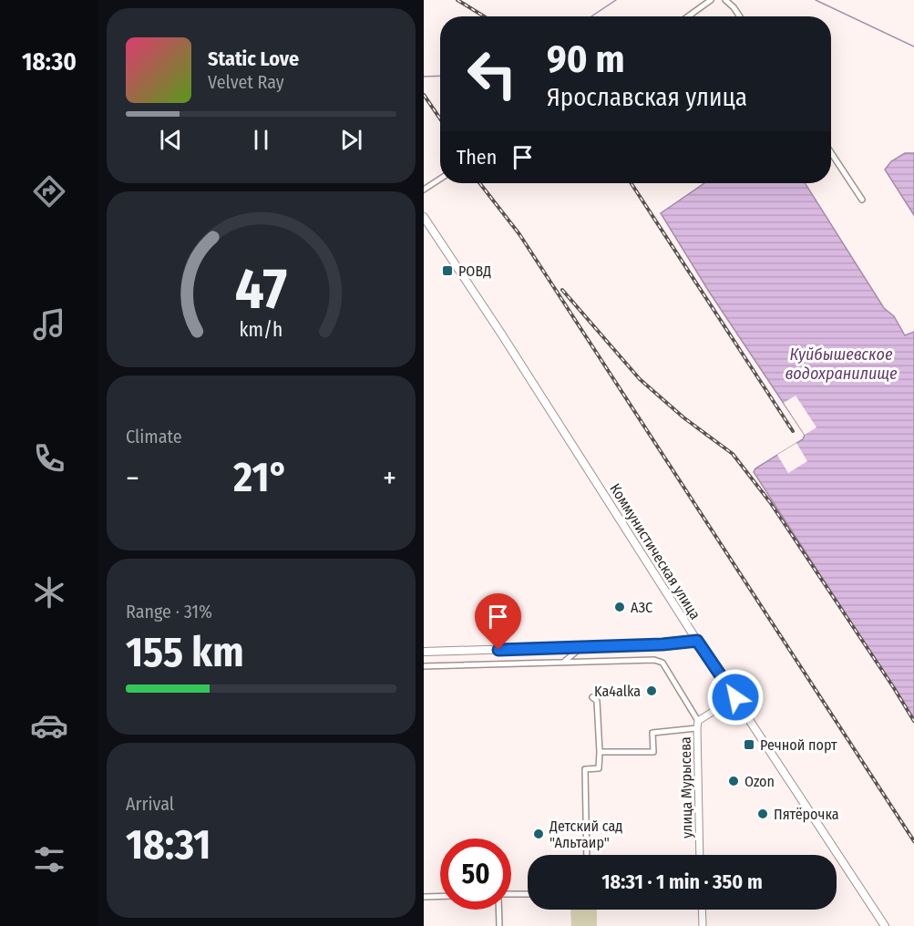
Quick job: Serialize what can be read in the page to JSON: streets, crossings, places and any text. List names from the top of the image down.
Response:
{
  "streets": {
    "main road": ["Коммунистическая улица"],
    "street": ["улица Мурысева"]
  },
  "crossings": [
    ["Коммунистическая улица", "улица Мурысева"]
  ],
  "water": ["Куйбышевское водохранилище"],
  "places": {
    "transit": ["РОВД", "Речной порт"],
    "other": [
      "АЗС",
      "Ka4alka",
      "Ozon",
      "Пятёрочка",
      "Детский сад \"Альтаир\""
    ]
  },
  "page": {
    "tabs": "18:30",
    "turn": ["90 m", "Ярославская улица"],
    "song": ["Static Love", "Velvet Ray"],
    "then": "Then",
    "tile": [
      "Climate",
      ["Range · 31%", "155 km"],
      ["Arrival", "18:31"]
    ],
    "heat": ["−", "21°", "+"],
    "limit": "50",
    "trip": "18:31 · 1 min · 350 m",
    "gauge": ["47", "km/h"]
  }
}
